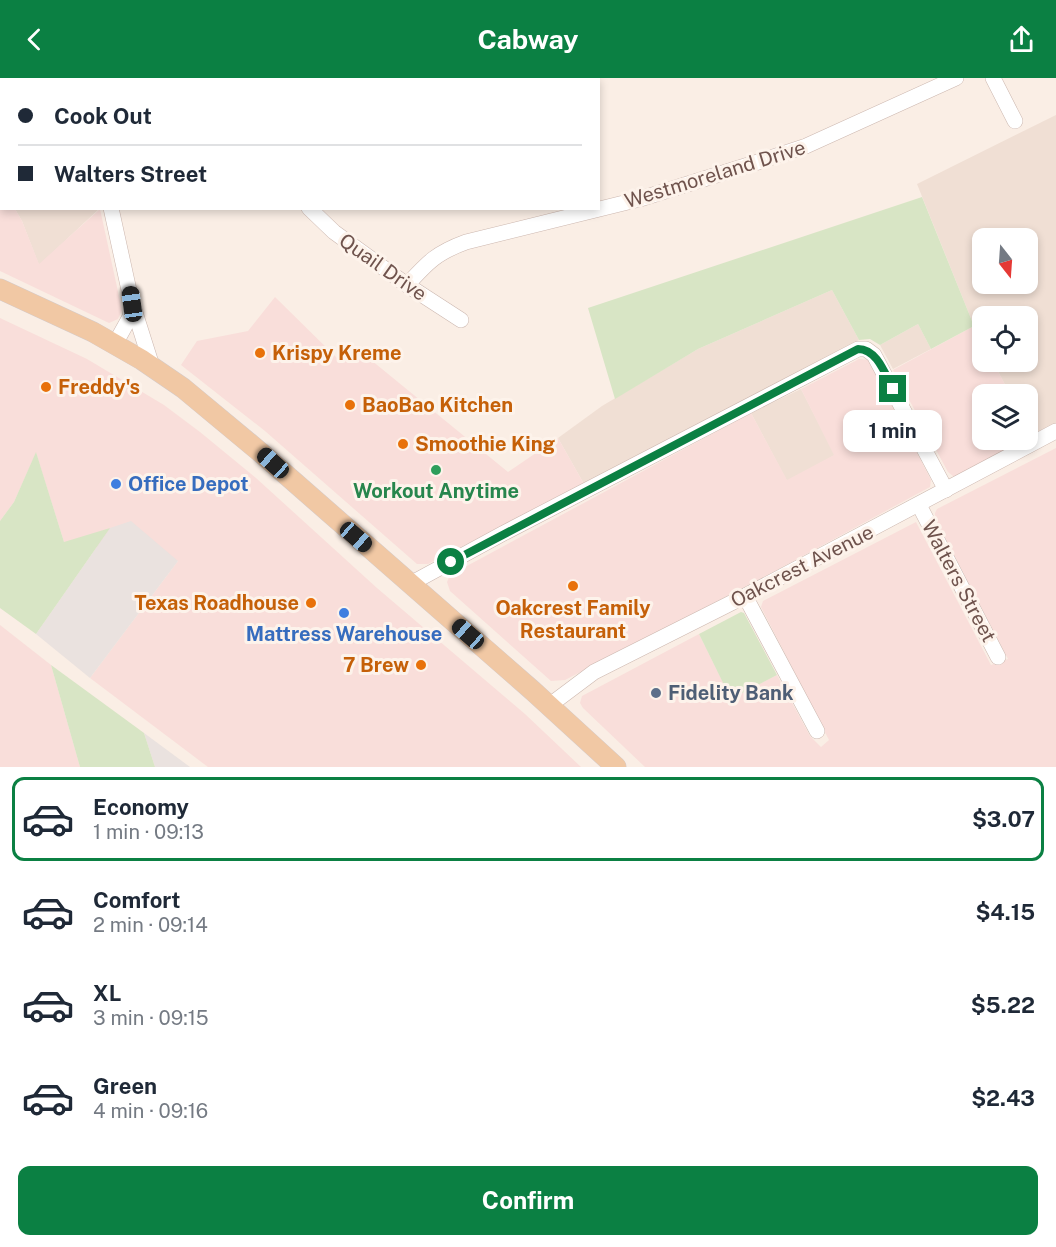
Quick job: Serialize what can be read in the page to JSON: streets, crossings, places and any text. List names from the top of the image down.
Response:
{
  "streets": {
    "street": [
      "Westmoreland Drive",
      "Quail Drive",
      "Oakcrest Avenue",
      "Walters Street"
    ]
  },
  "crossings": [
    ["Westmoreland Drive", "Quail Drive"],
    ["Oakcrest Avenue", "Walters Street"]
  ],
  "places": [
    "Krispy Kreme",
    "Freddy's",
    "BaoBao Kitchen",
    "Smoothie King",
    "Workout Anytime",
    "Office Depot",
    "Oakcrest Family Restaurant",
    "Texas Roadhouse",
    "Mattress Warehouse",
    "7 Brew",
    "Fidelity Bank"
  ],
  "north": "bottom",
  "page": {
    "header": "Cabway",
    "banner": ["Cook Out", "Walters Street"],
    "bubble": "1 min",
    "list": [
      {
        "name": "Economy",
        "note": "1 min · 09:13",
        "value": "$3.07"
      },
      {
        "name": "Comfort",
        "note": "2 min · 09:14",
        "value": "$4.15"
      },
      {
        "name": "XL",
        "note": "3 min · 09:15",
        "value": "$5.22"
      },
      {
        "name": "Green",
        "note": "4 min · 09:16",
        "value": "$2.43"
      }
    ],
    "buttons": "Confirm"
  }
}
